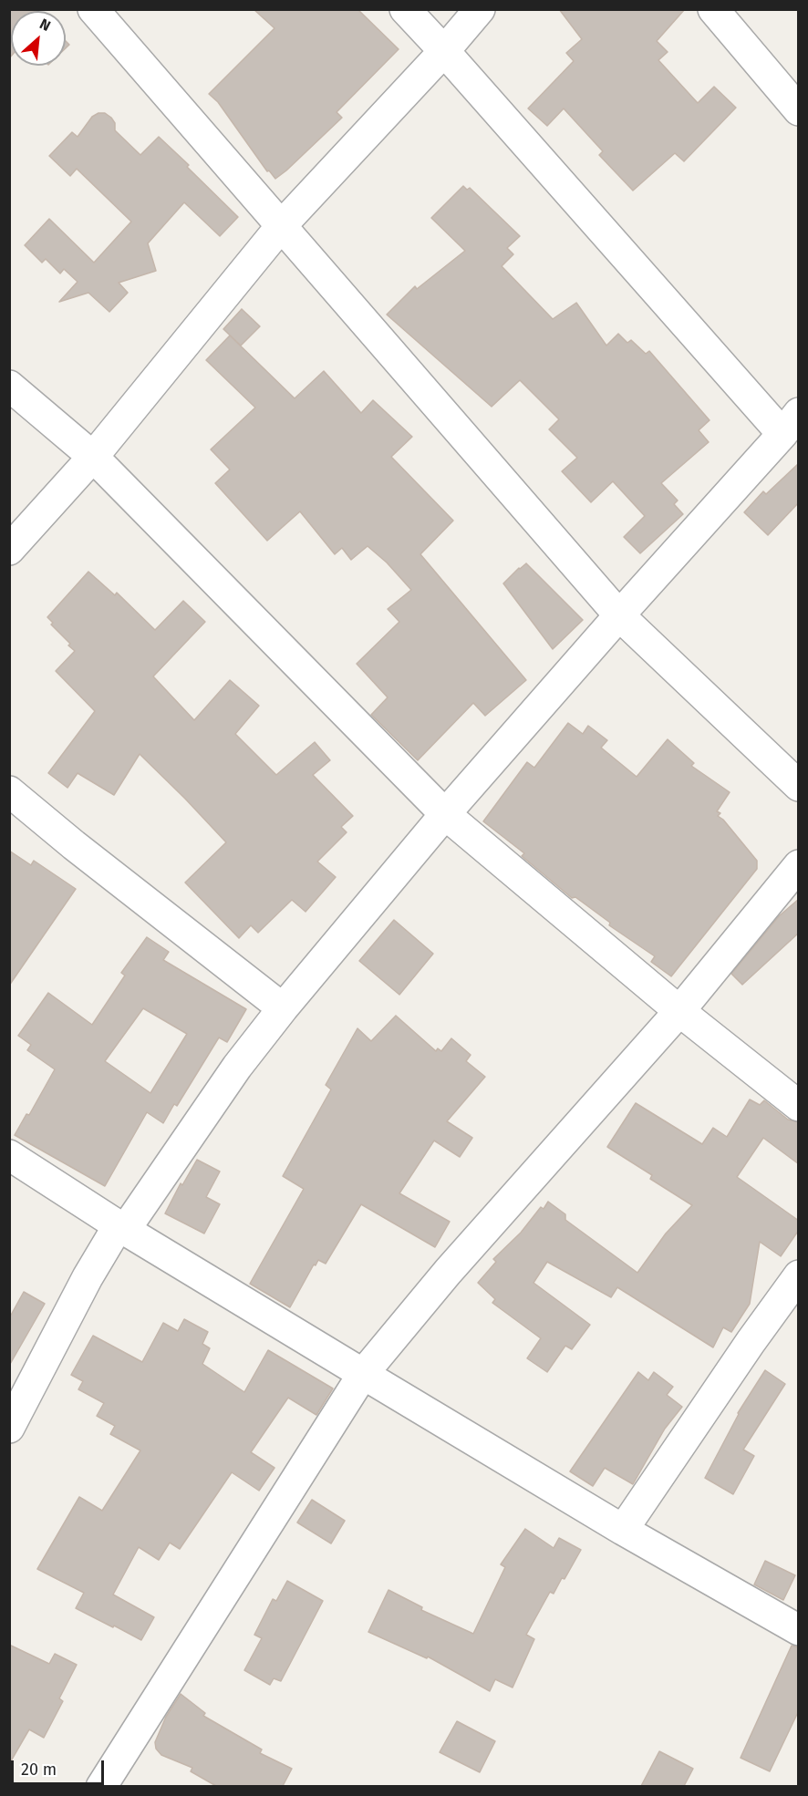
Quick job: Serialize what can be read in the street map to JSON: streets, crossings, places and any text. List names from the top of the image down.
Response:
{
  "scale_bar": "20 m",
  "north": "top right"
}
